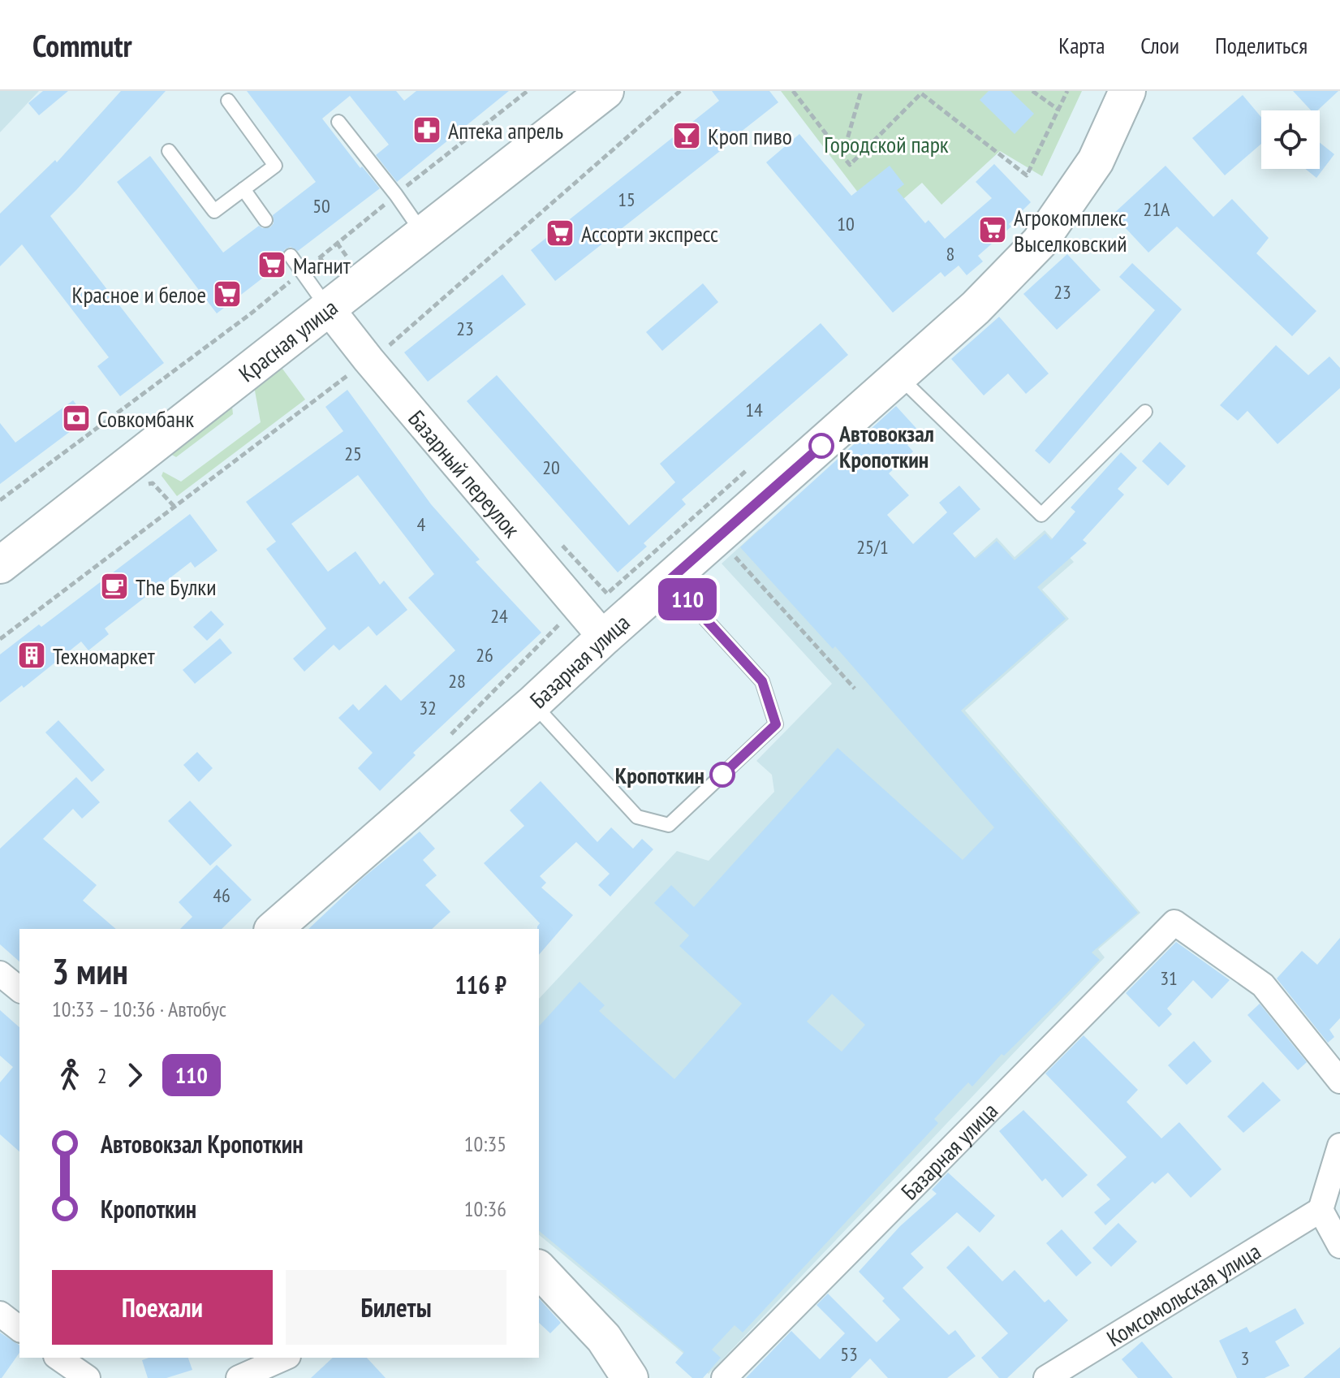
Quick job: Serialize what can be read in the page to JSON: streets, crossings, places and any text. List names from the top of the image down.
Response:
{
  "streets": {
    "main road": ["Красная улица", "Базарная улица"],
    "street": ["Базарный переулок", "Комсомольская улица"]
  },
  "crossings": [
    ["Красная улица", "Базарный переулок"],
    ["Базарный переулок", "Базарная улица"]
  ],
  "parks": ["Городской парк"],
  "places": {
    "pharmacy": ["Аптека апрель"],
    "bar": ["Кроп пиво"],
    "supermarket": [
      "Агрокомплекс Выселковский",
      "Ассорти экспресс",
      "Магнит",
      "Красное и белое"
    ],
    "bank": ["Совкомбанк"],
    "other": ["Автовокзал Кропоткин", "Кропоткин"],
    "cafe": ["The Булки"],
    "building": ["Техномаркет"]
  },
  "lines": ["bus line 110"],
  "house_numbers": [
    "15",
    "50",
    "21А",
    "10",
    "8",
    "23",
    "23",
    "14",
    "25",
    "20",
    "4",
    "25/1",
    "24",
    "26",
    "28",
    "32",
    "46",
    "31",
    "53",
    "3"
  ],
  "page": {
    "header": "Commutr",
    "nav": ["Карта", "Слои", "Поделиться"],
    "on_map": "110",
    "heading": ["3 мин", "10:33 – 10:36 · Автобус", "116 ₽"],
    "legs": ["2", "110"],
    "list": [
      {
        "name": "Автовокзал Кропоткин",
        "value": "10:35"
      },
      {
        "name": "Кропоткин",
        "value": "10:36"
      }
    ],
    "buttons": ["Поехали", "Билеты"]
  }
}
